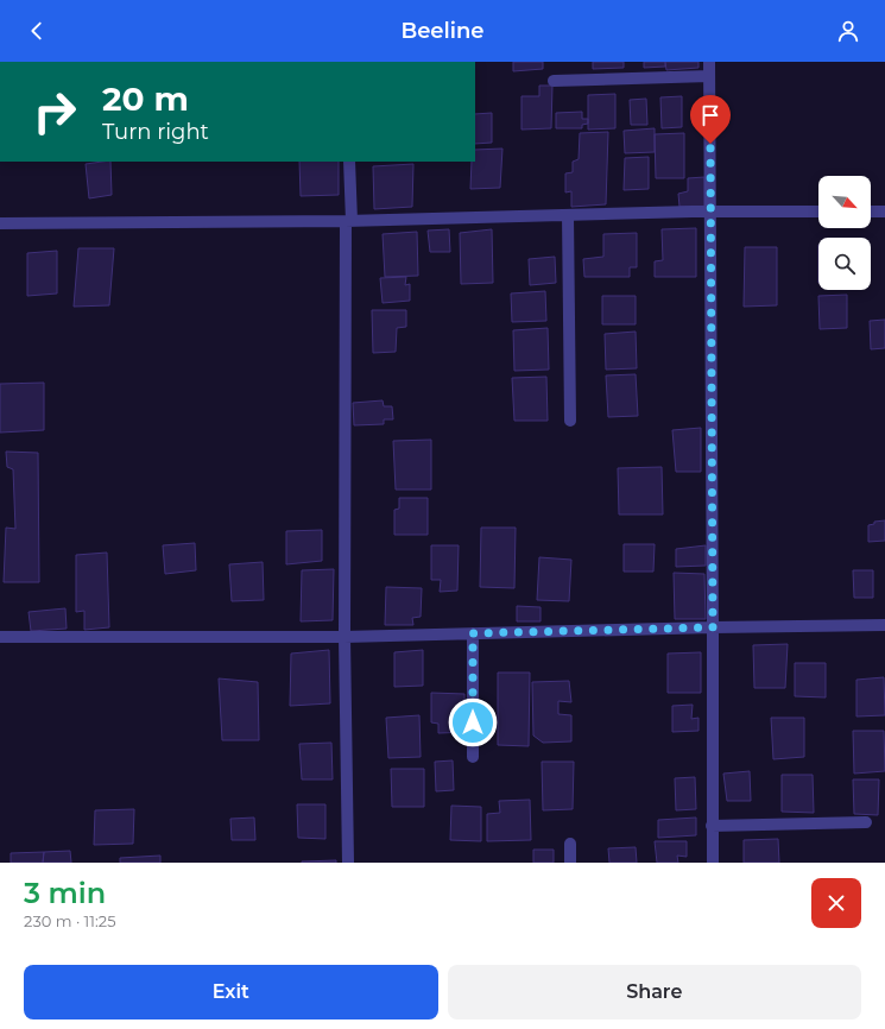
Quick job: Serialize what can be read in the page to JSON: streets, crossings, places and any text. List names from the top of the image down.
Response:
{
  "north": "bottom right",
  "page": {
    "header": "Beeline",
    "turn": ["20 m", "Turn right"],
    "heading": ["3 min", "230 m · 11:25"],
    "buttons": ["Exit", "Share"]
  }
}
